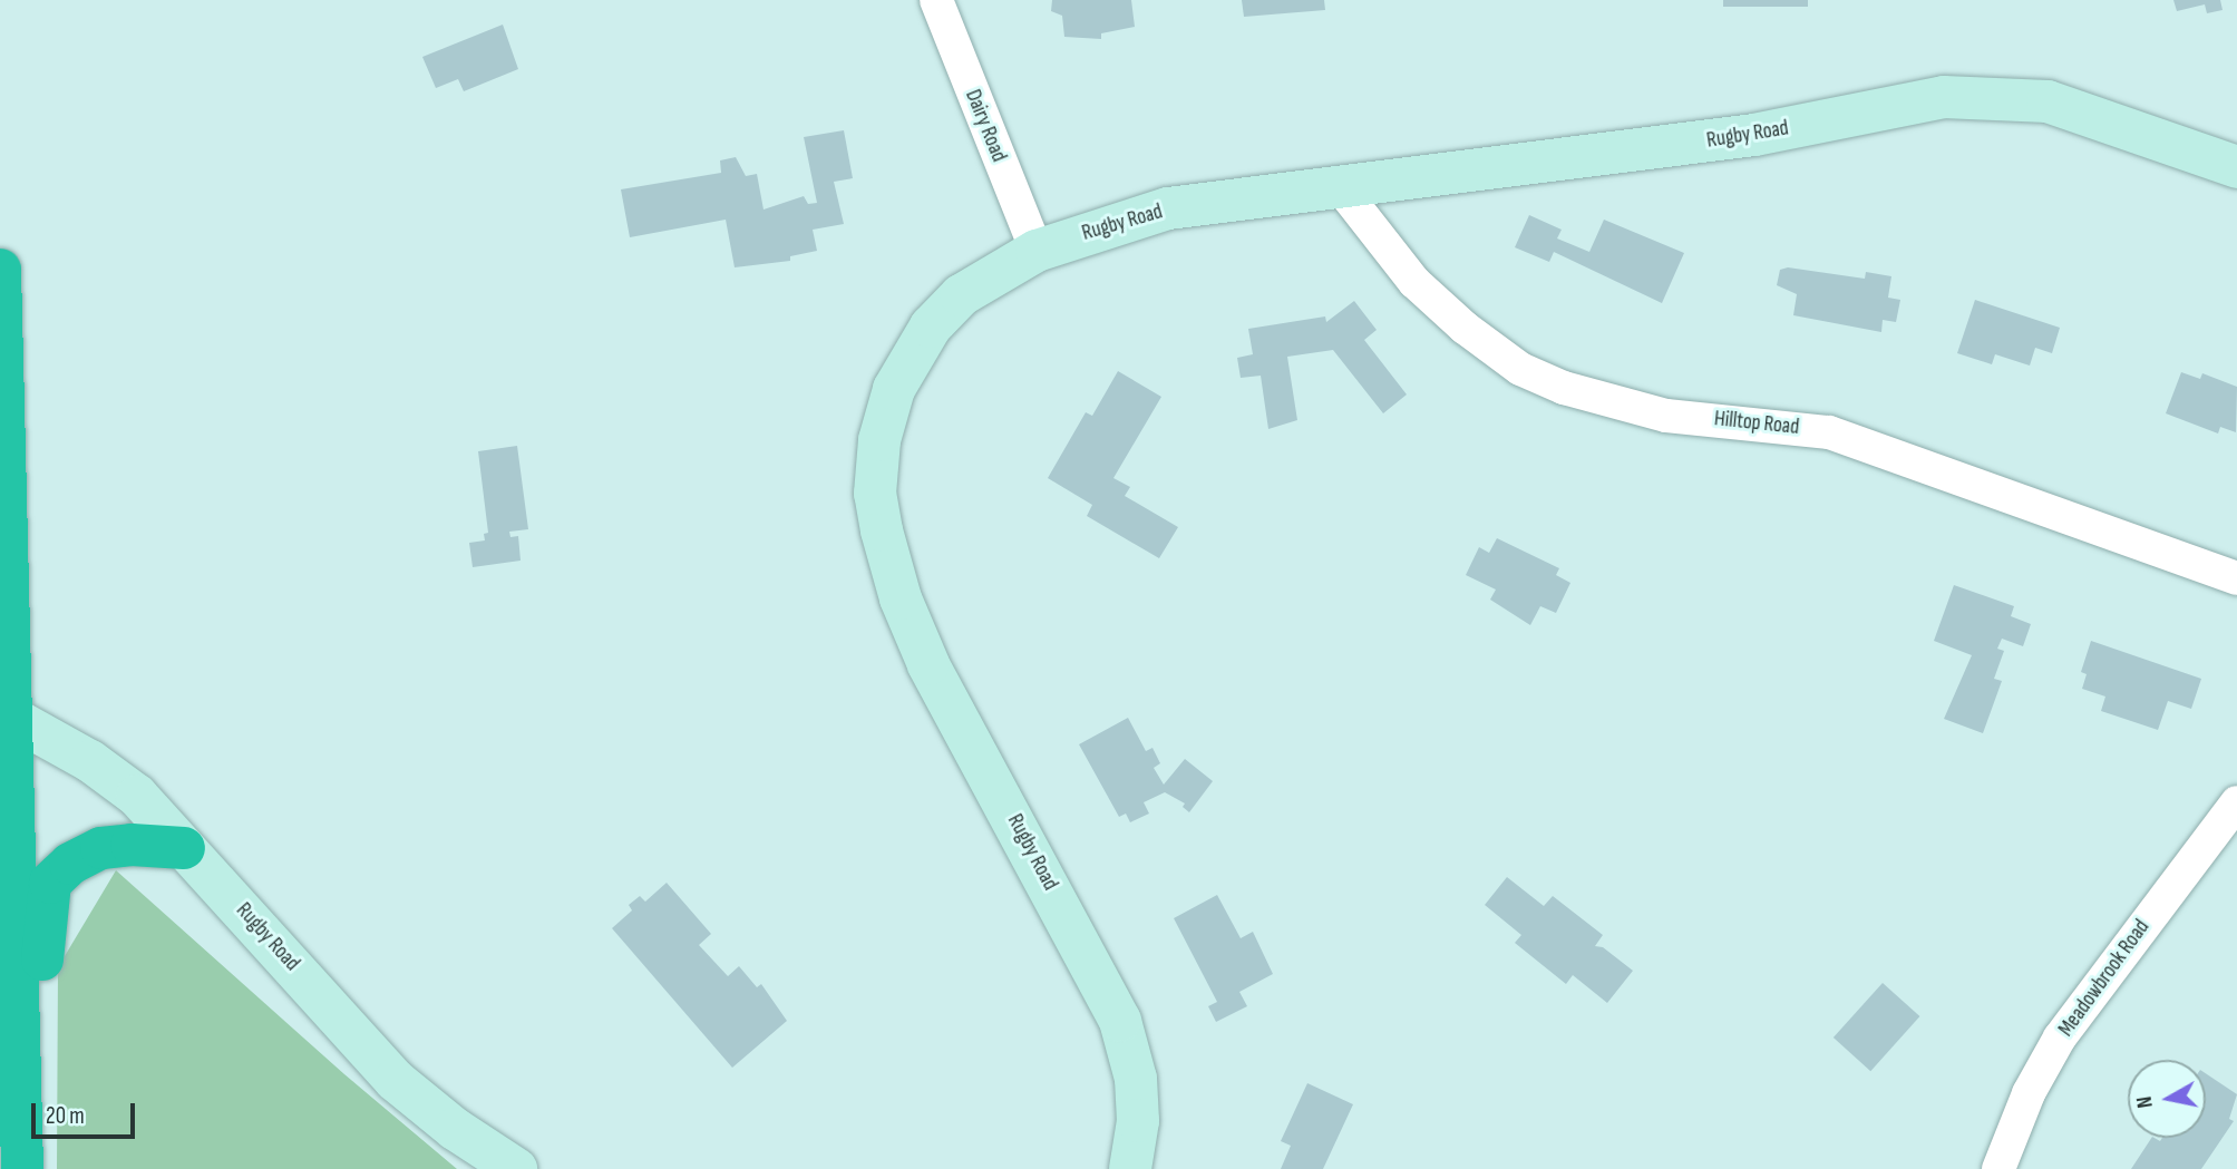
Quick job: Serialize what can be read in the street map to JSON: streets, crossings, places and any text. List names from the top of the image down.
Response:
{
  "streets": {
    "street": [
      "Dairy Road",
      "Rugby Road",
      "Hilltop Road",
      "Meadowbrook Road"
    ]
  },
  "crossings": [
    ["Dairy Road", "Rugby Road"],
    ["Rugby Road", "Hilltop Road"]
  ],
  "scale_bar": "20 m",
  "north": "left"
}
